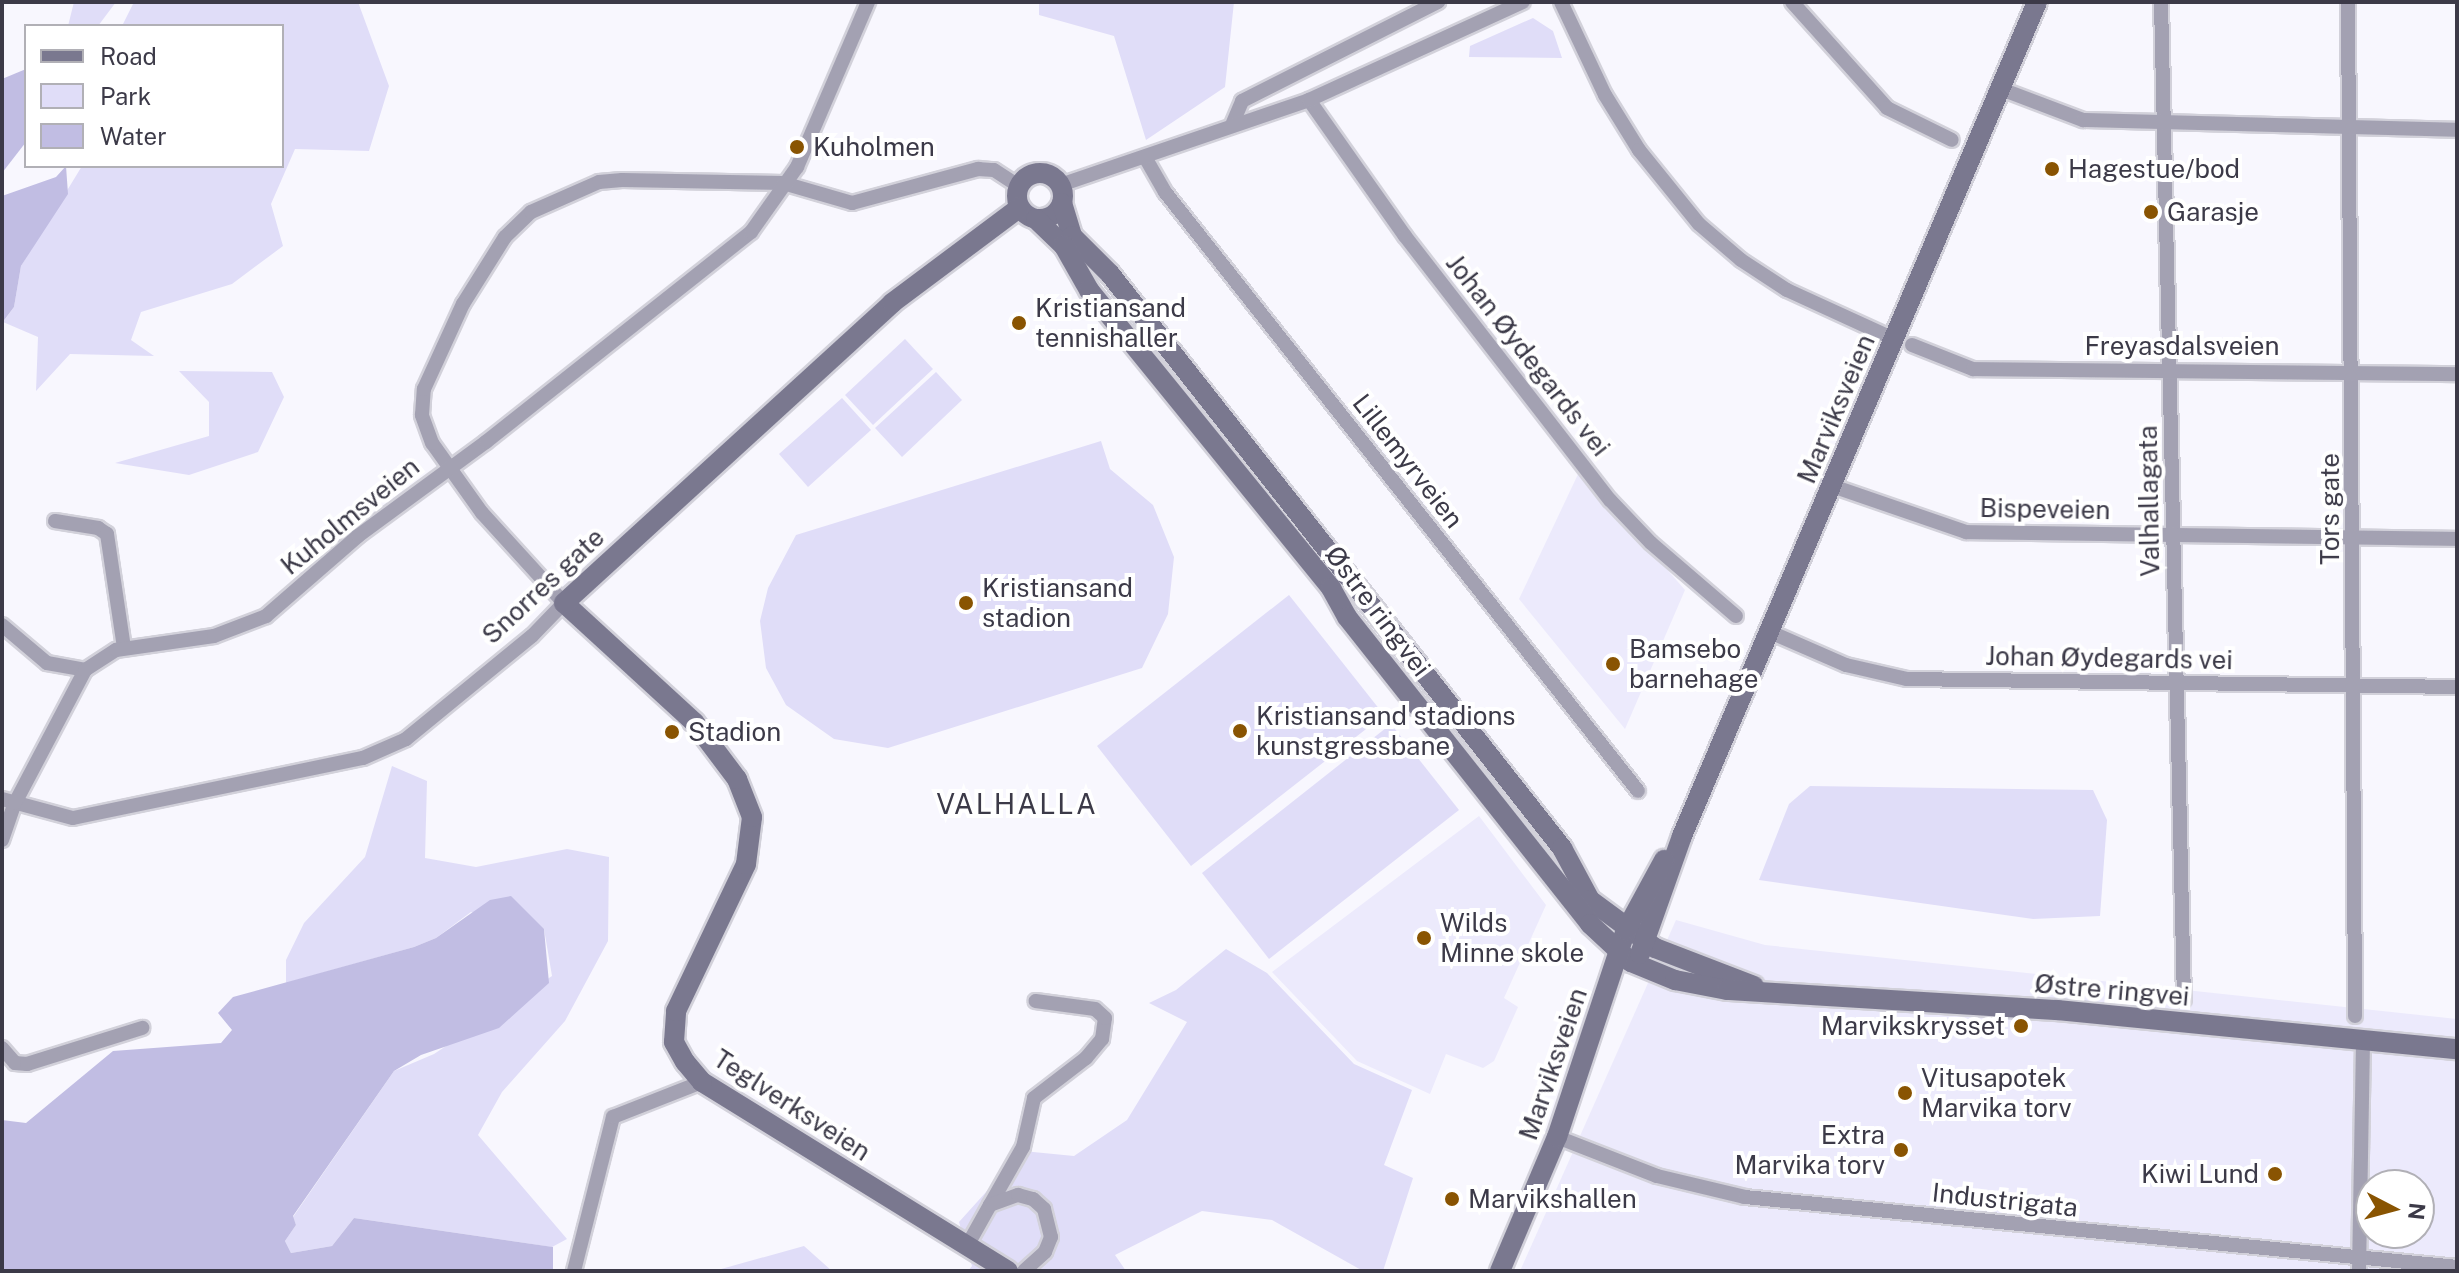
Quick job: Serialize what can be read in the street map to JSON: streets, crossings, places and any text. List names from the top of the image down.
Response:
{
  "streets": {
    "street": [
      "Freyasdalsveien",
      "Johan Øydegards vei",
      "Marviksveien",
      "Lillemyrveien",
      "Valhallagata",
      "Bispeveien",
      "Tors gate",
      "Kuholmsveien",
      "Snorres gate",
      "Østre ringvei",
      "Teglverksveien",
      "Industrigata"
    ]
  },
  "crossings": [
    ["Freyasdalsveien", "Marviksveien"],
    ["Freyasdalsveien", "Valhallagata"],
    ["Freyasdalsveien", "Tors gate"],
    ["Johan Øydegards vei", "Marviksveien"],
    ["Johan Øydegards vei", "Valhallagata"],
    ["Johan Øydegards vei", "Tors gate"],
    ["Marviksveien", "Bispeveien"],
    ["Marviksveien", "Østre ringvei"],
    ["Marviksveien", "Industrigata"],
    ["Valhallagata", "Bispeveien"],
    ["Bispeveien", "Tors gate"],
    ["Kuholmsveien", "Teglverksveien"],
    ["Snorres gate", "Østre ringvei"],
    ["Snorres gate", "Teglverksveien"]
  ],
  "districts": ["VALHALLA"],
  "places": [
    "Kuholmen",
    "Hagestue/bod",
    "Garasje",
    "Kristiansand tennishaller",
    "Kristiansand stadion",
    "Bamsebo barnehage",
    "Kristiansand stadions kunstgressbane",
    "Stadion",
    "Wilds Minne skole",
    "Marvikskrysset",
    "Vitusapotek Marvika torv",
    "Extra Marvika torv",
    "Kiwi Lund",
    "Marvikshallen"
  ],
  "legend": ["Road", "Park", "Water"],
  "north": "right"
}
